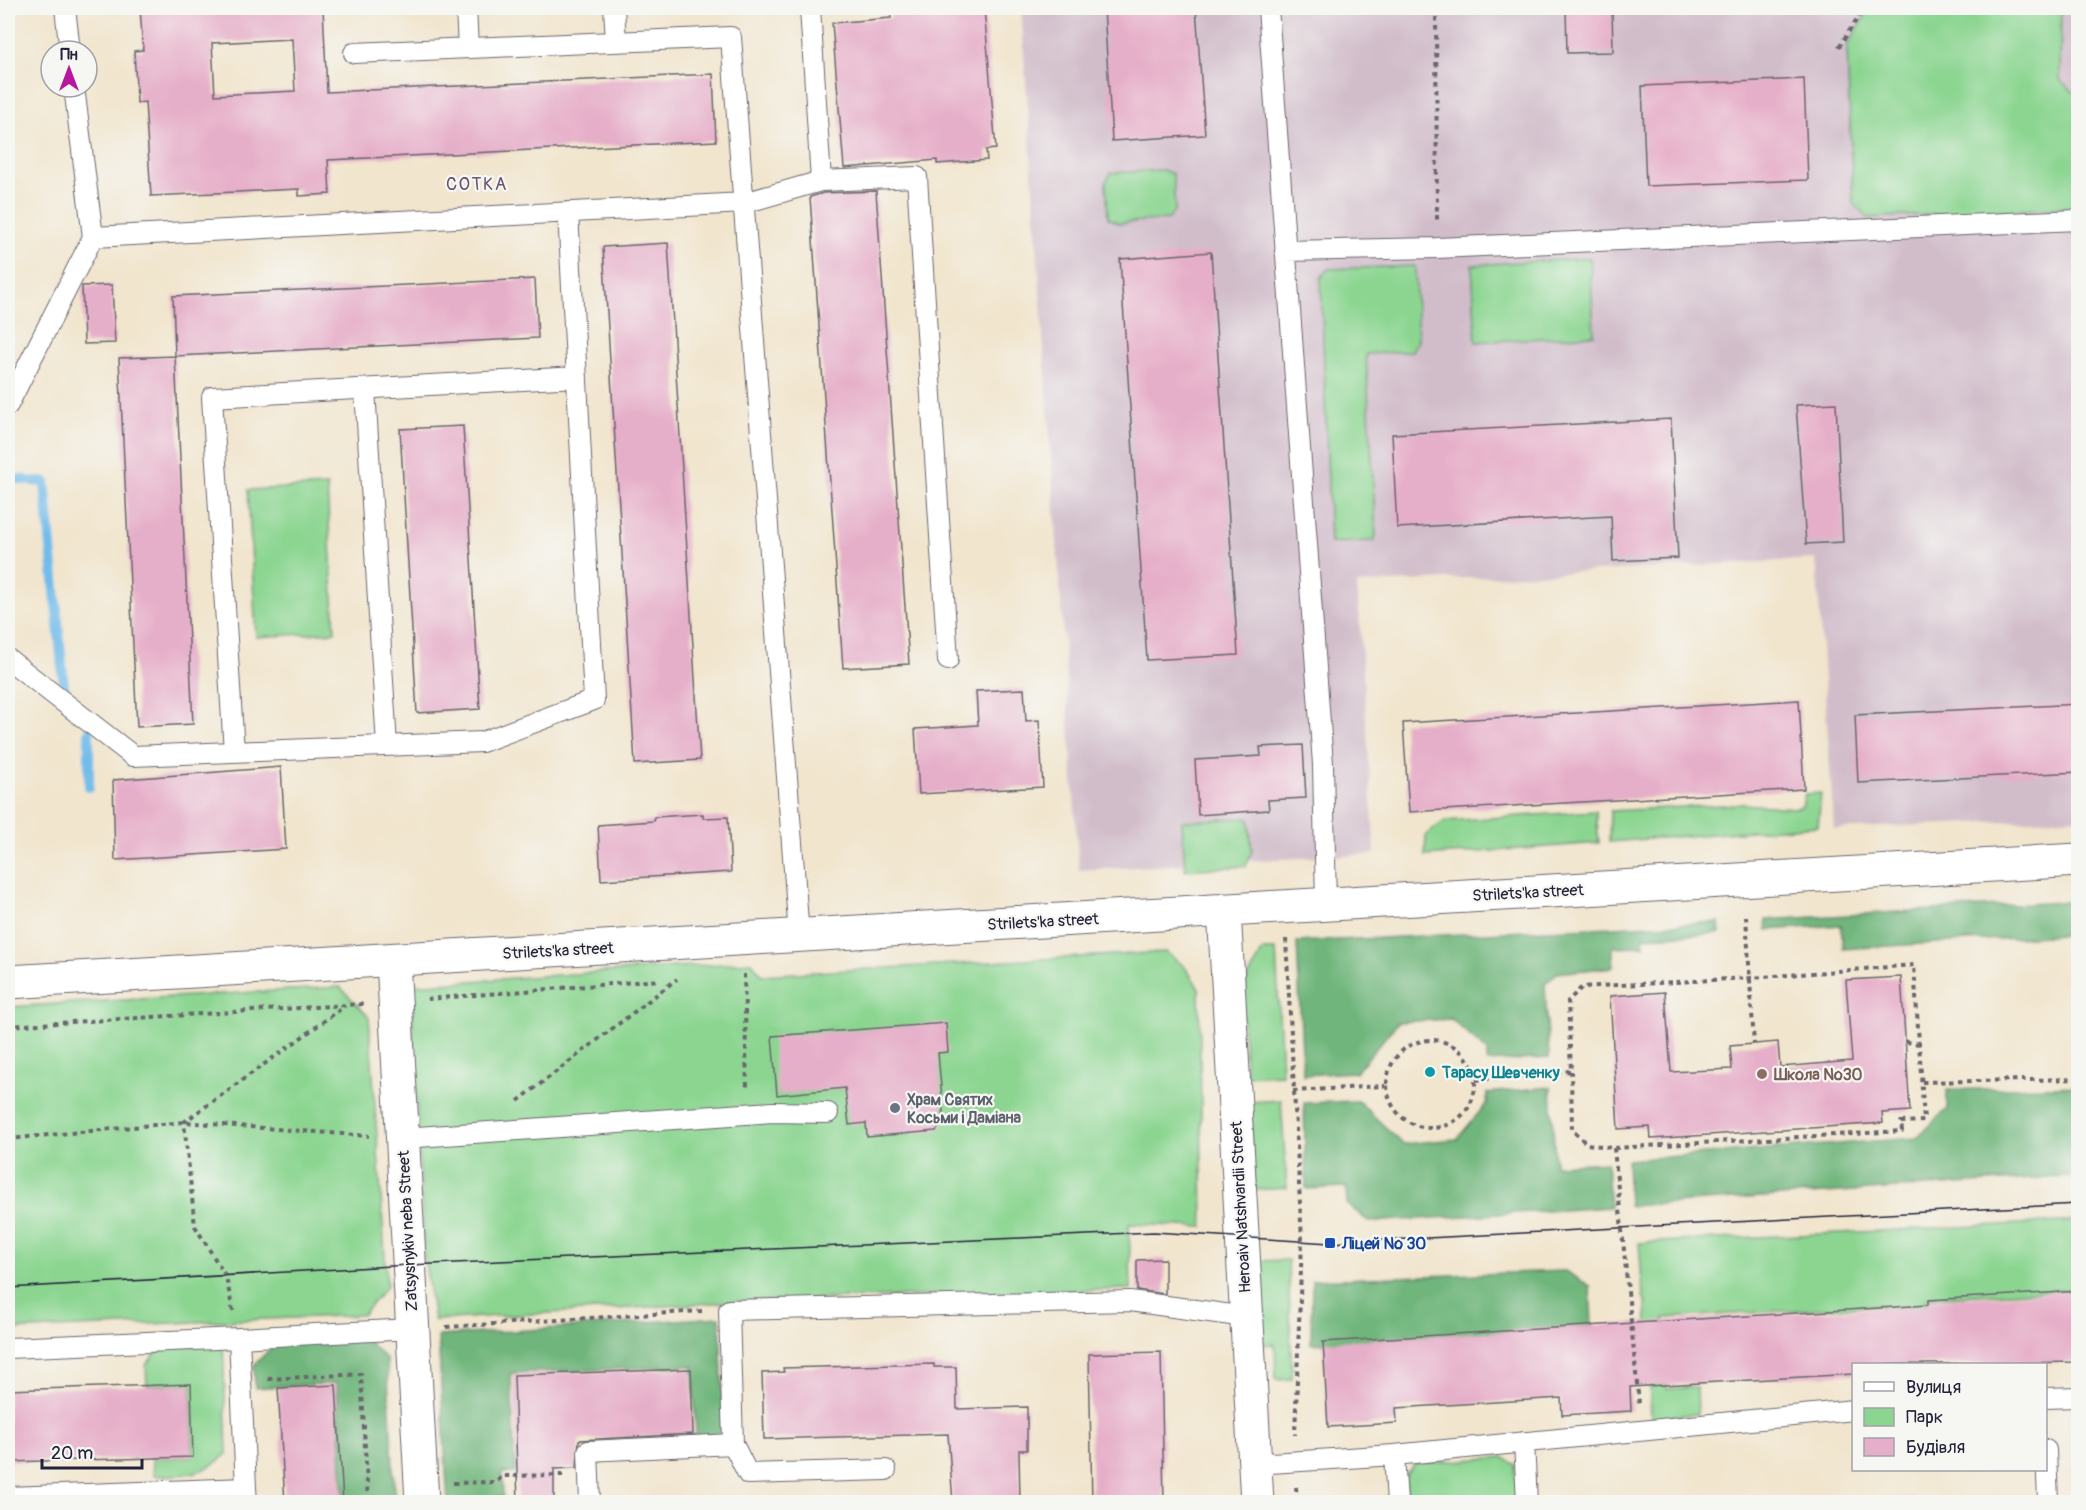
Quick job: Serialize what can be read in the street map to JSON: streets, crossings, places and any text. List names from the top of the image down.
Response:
{
  "streets": {
    "main road": ["Strilets'ka street", "Heroaiv Natshvardii Street", "Zatsysnykiv neba Street"]
  },
  "crossings": [
    ["Strilets'ka street", "Heroaiv Natshvardii Street"],
    ["Strilets'ka street", "Zatsysnykiv neba Street"]
  ],
  "districts": ["СОТКА"],
  "places": {
    "other": ["Тарасу Шевченку", "Школа №30", "Храм Святих Косьми і Даміана"],
    "transit": ["Ліцей № 30"]
  },
  "legend": ["Вулиця", "Парк", "Будівля"],
  "scale_bar": "20 m",
  "north": "top"
}
